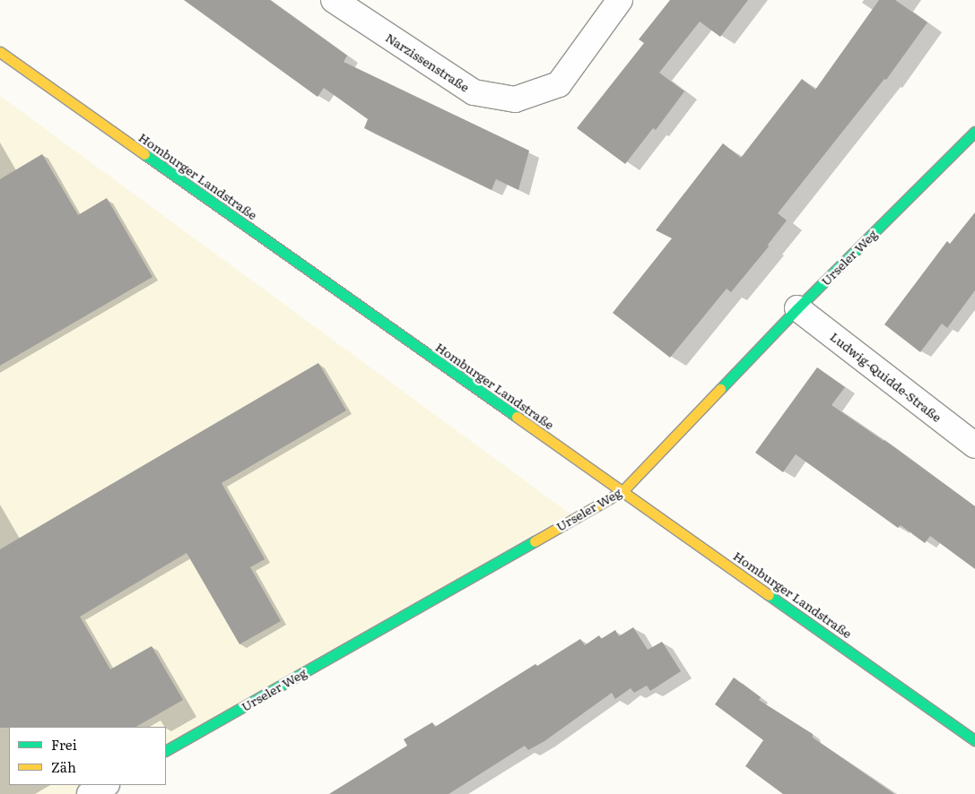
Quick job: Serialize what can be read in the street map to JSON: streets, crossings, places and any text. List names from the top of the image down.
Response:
{
  "streets": {
    "street": [
      "Narzissenstraße",
      "Homburger Landstraße",
      "Urseler Weg",
      "Ludwig-Quidde-Straße"
    ]
  },
  "crossings": [
    ["Homburger Landstraße", "Urseler Weg"],
    ["Urseler Weg", "Ludwig-Quidde-Straße"]
  ],
  "legend": ["Frei", "Zäh"]
}
